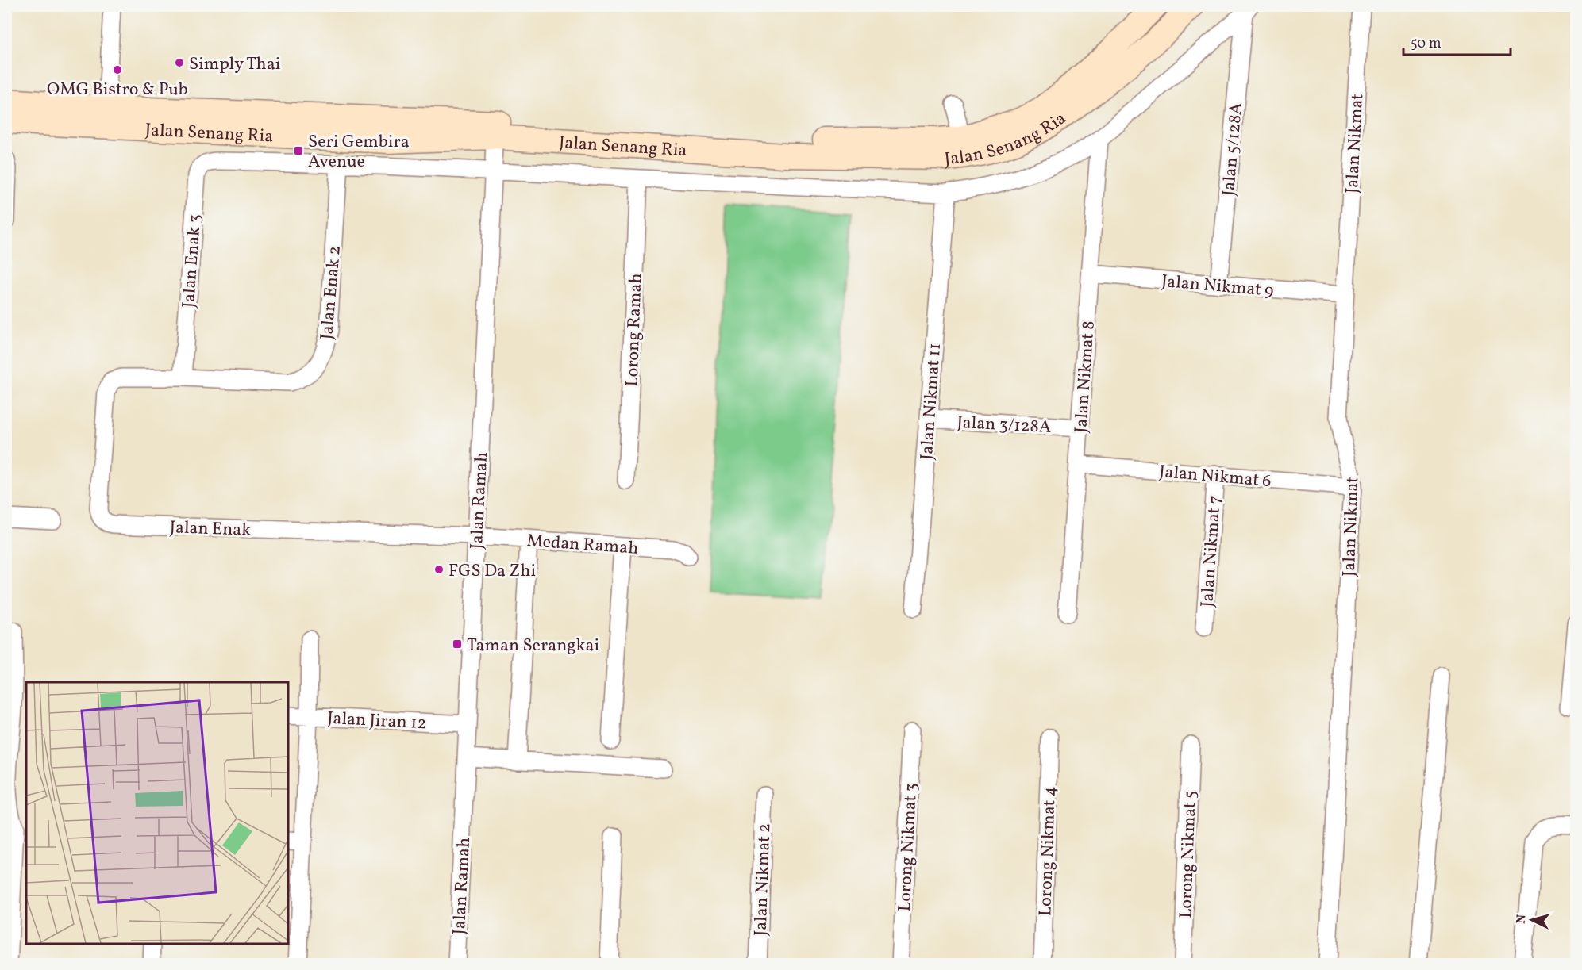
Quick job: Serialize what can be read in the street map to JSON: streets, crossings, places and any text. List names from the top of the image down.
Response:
{
  "streets": {
    "street": [
      "Jalan Senang Ria",
      "Jalan Nikmat",
      "Jalan 5/128A",
      "Jalan Enak 3",
      "Jalan Nikmat 9",
      "Jalan Enak 2",
      "Lorong Ramah",
      "Jalan Nikmat 8",
      "Jalan Nikmat 11",
      "Jalan 3/128A",
      "Jalan Nikmat 6",
      "Jalan Ramah",
      "Jalan Enak",
      "Medan Ramah",
      "Jalan Nikmat 7",
      "Jalan Jiran 12",
      "Lorong Nikmat 3",
      "Lorong Nikmat 4",
      "Lorong Nikmat 5",
      "Jalan Nikmat 2"
    ]
  },
  "crossings": [
    ["Jalan Senang Ria", "Jalan Ramah"],
    ["Jalan Nikmat", "Jalan Nikmat 9"],
    ["Jalan Nikmat", "Jalan Nikmat 6"],
    ["Jalan 5/128A", "Jalan Nikmat 9"],
    ["Jalan Enak 3", "Jalan Enak 2"],
    ["Jalan Nikmat 9", "Jalan Nikmat 8"],
    ["Jalan Enak 2", "Jalan Enak"],
    ["Jalan Nikmat 8", "Jalan 3/128A"],
    ["Jalan Nikmat 8", "Jalan Nikmat 6"],
    ["Jalan Nikmat 11", "Jalan 3/128A"],
    ["Jalan Nikmat 6", "Jalan Nikmat 7"],
    ["Jalan Ramah", "Jalan Enak"],
    ["Jalan Ramah", "Medan Ramah"],
    ["Jalan Ramah", "Jalan Jiran 12"],
    ["Jalan Enak", "Medan Ramah"]
  ],
  "places": {
    "other": ["Simply Thai", "OMG Bistro & Pub", "FGS Da Zhi"],
    "transit": ["Seri Gembira Avenue", "Taman Serangkai"]
  },
  "scale_bar": "50 m",
  "north": "left"
}
